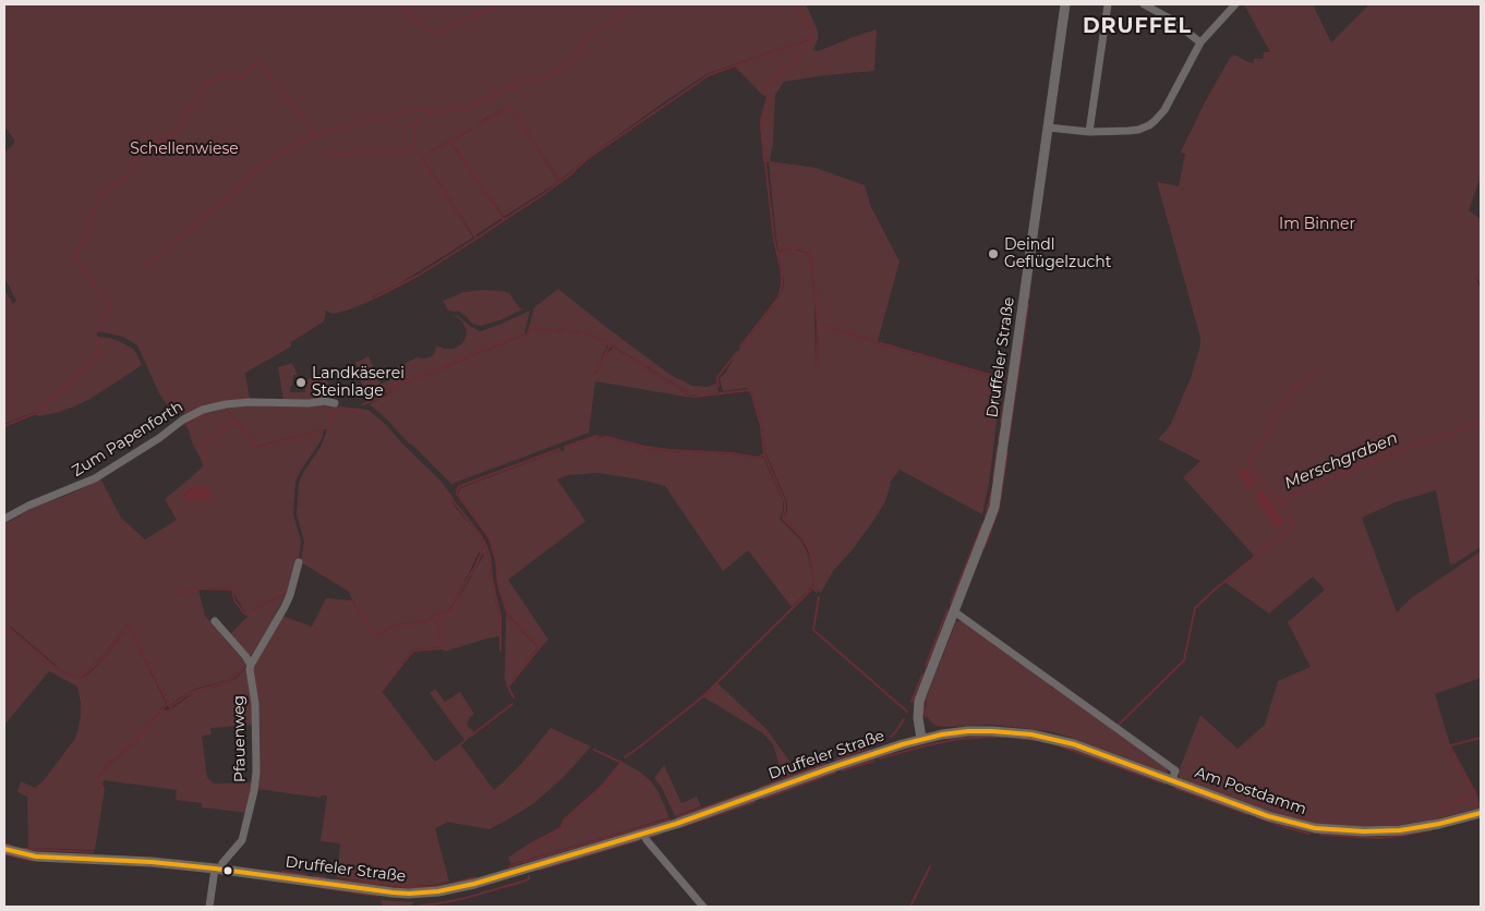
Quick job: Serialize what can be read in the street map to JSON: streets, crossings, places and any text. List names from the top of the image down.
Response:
{
  "streets": {
    "street": [
      "Druffeler Straße",
      "Zum Papenforth",
      "Pfauenweg",
      "Am Postdamm"
    ]
  },
  "crossings": [
    ["Druffeler Straße", "Pfauenweg"],
    ["Druffeler Straße", "Am Postdamm"]
  ],
  "districts": ["DRUFFEL"],
  "water": ["Merschgraben"],
  "parks": ["Schellenwiese", "Im Binner"],
  "places": ["Deindl Geflügelzucht", "Landkäserei Steinlage"]
}
